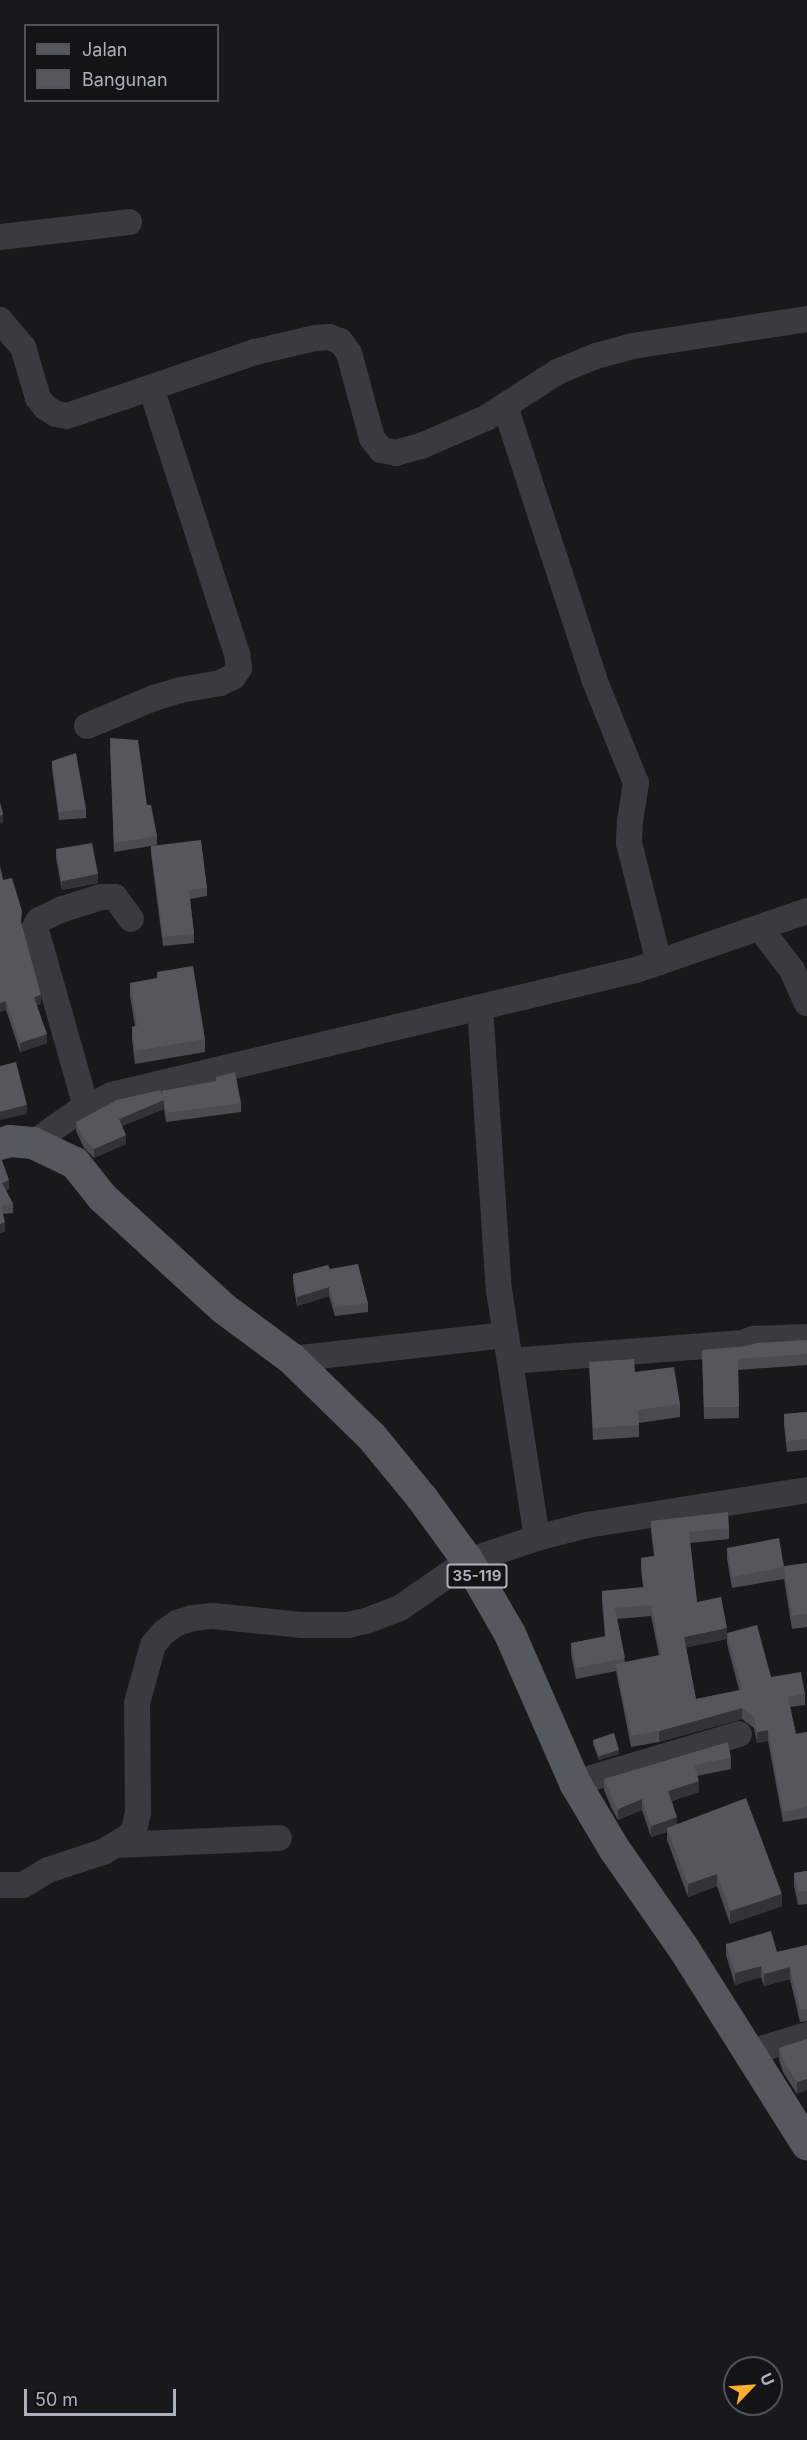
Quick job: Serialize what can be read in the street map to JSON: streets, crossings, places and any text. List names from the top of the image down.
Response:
{
  "streets": {
    "main road": ["35-119"]
  },
  "legend": ["Jalan", "Bangunan"],
  "scale_bar": "50 m",
  "north": "top right"
}
